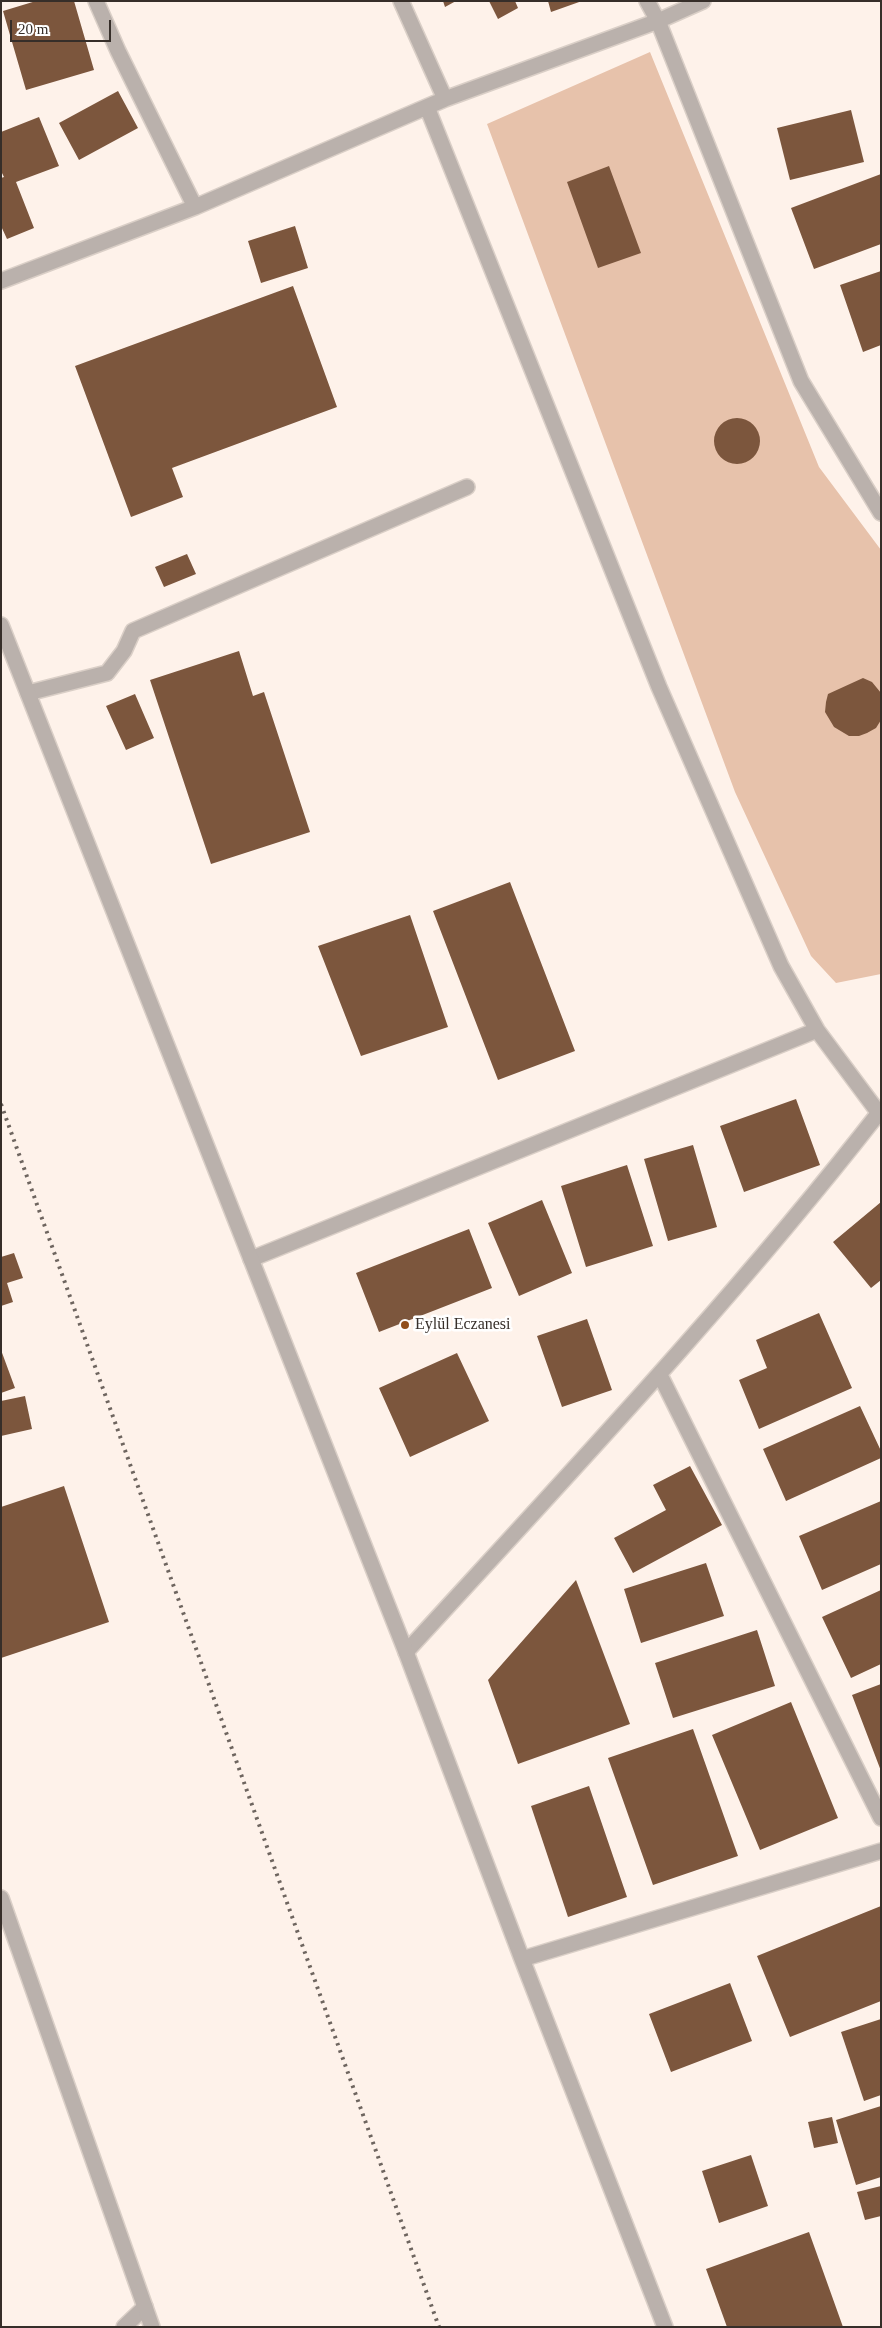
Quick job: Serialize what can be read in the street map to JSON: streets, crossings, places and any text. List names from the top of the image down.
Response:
{
  "places": ["Eylül Eczanesi"],
  "scale_bar": "20 m"
}
